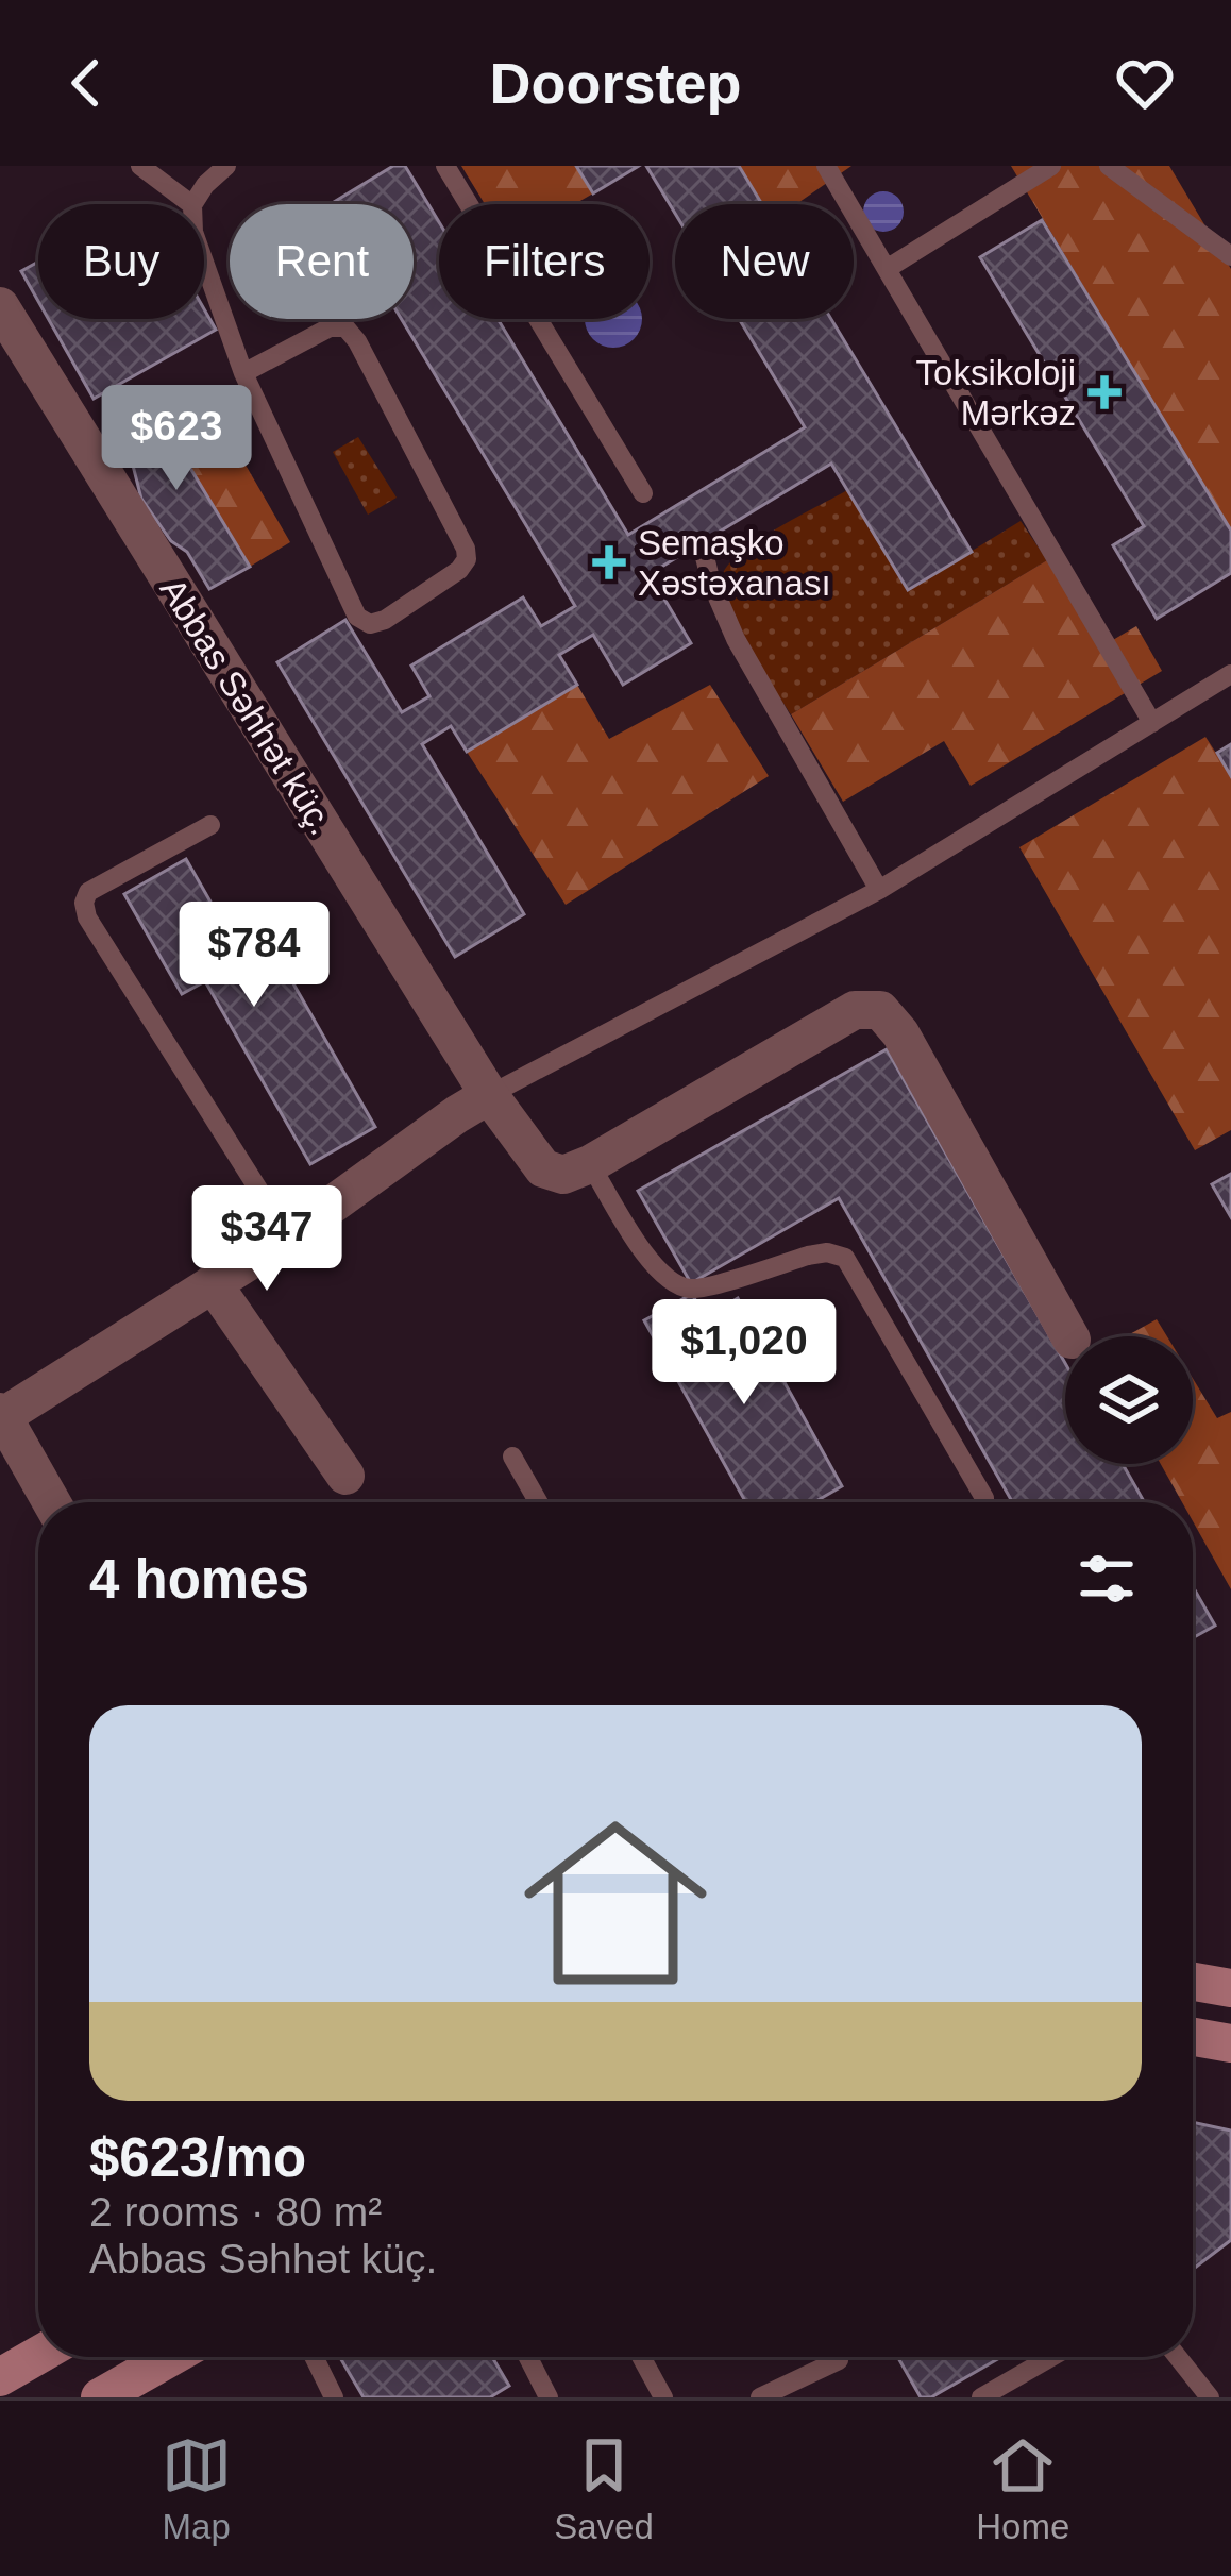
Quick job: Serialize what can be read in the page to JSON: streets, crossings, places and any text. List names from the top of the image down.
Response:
{
  "streets": {
    "street": ["Abbas Səhhət küç."]
  },
  "places": {
    "health": ["Toksikoloji Mərkəz", "Semaşko Xəstəxanası"]
  },
  "page": {
    "header": "Doorstep",
    "chip": [
      "Buy",
      "Rent",
      "Filters",
      "New"
    ],
    "price": [
      "$623",
      "$784",
      "$347",
      "$1,020"
    ],
    "heading": "4 homes",
    "list": [
      {
        "name": "$623/mo",
        "note": "2 rooms · 80 m² · Abbas Səhhət küç."
      }
    ],
    "tabs": ["Map", "Saved", "Home"]
  }
}
